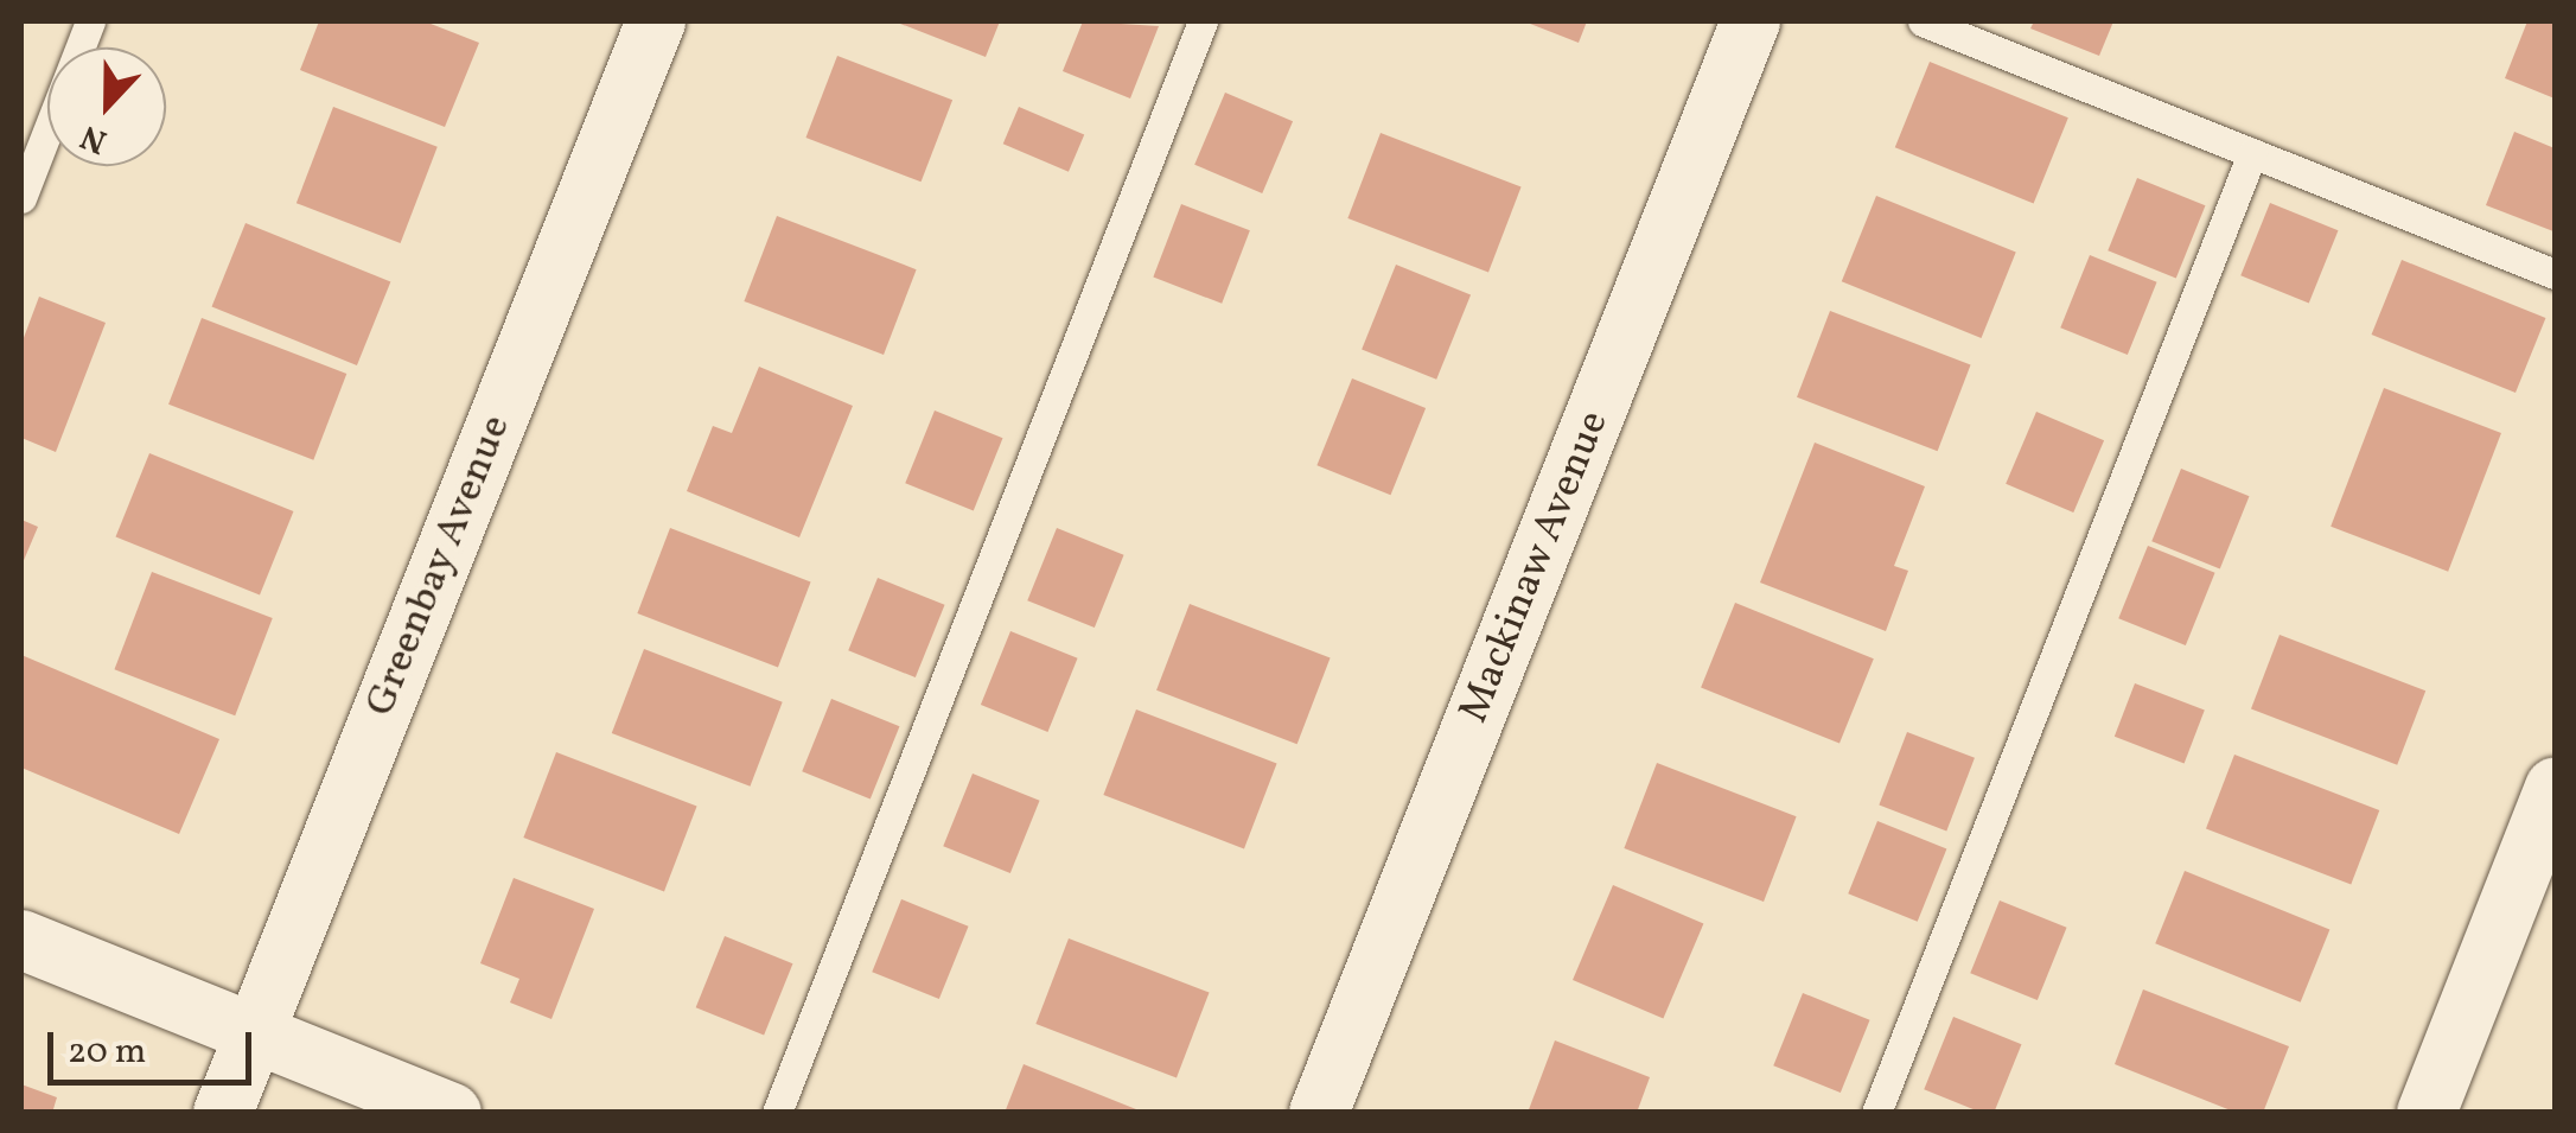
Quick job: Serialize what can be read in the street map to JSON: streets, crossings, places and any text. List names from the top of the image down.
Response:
{
  "streets": {
    "street": ["Greenbay Avenue", "Mackinaw Avenue"]
  },
  "scale_bar": "20 m",
  "north": "bottom"
}
